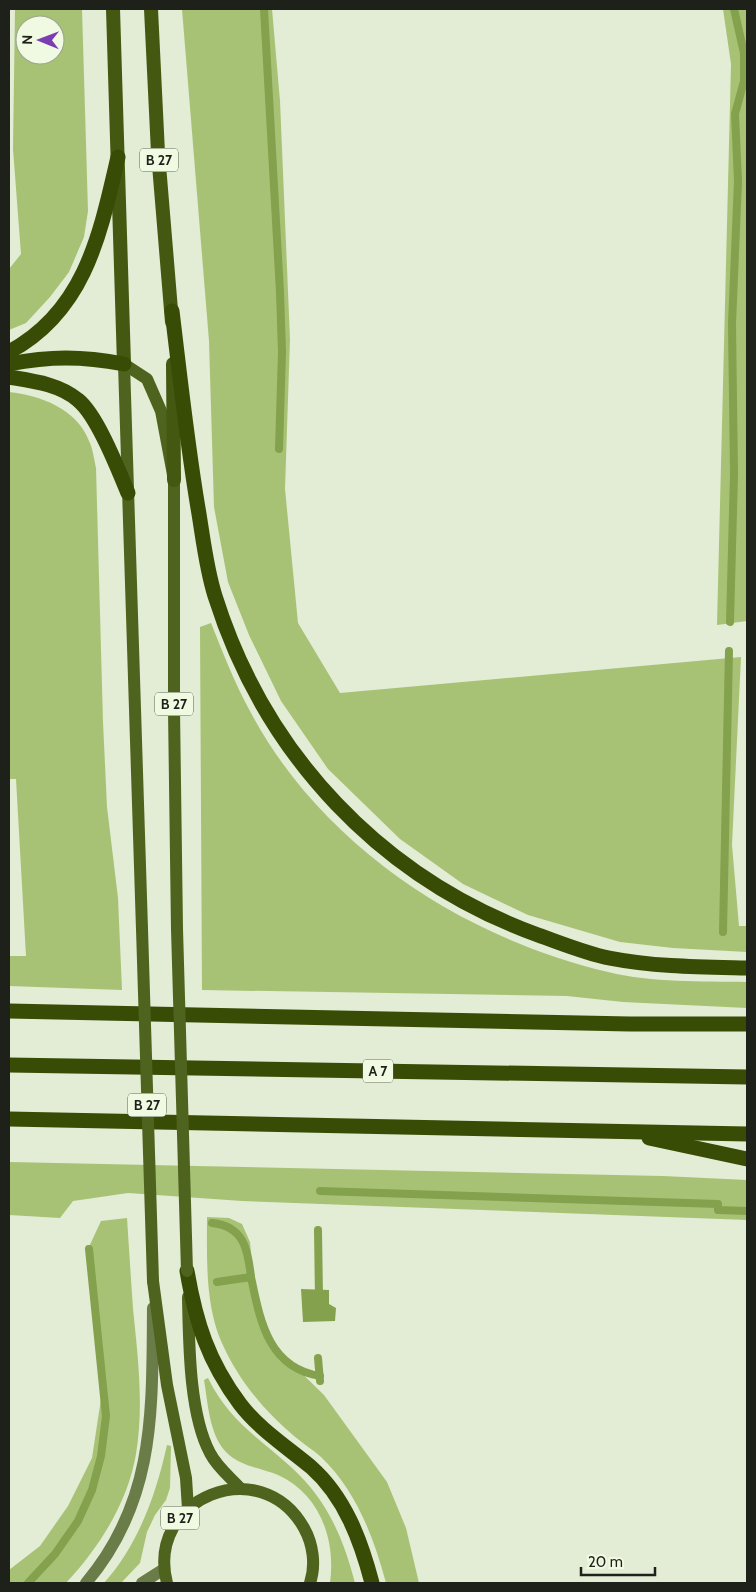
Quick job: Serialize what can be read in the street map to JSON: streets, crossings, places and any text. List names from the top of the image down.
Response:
{
  "streets": {
    "highway": ["B 27", "A 7"]
  },
  "scale_bar": "20 m",
  "north": "left"
}
